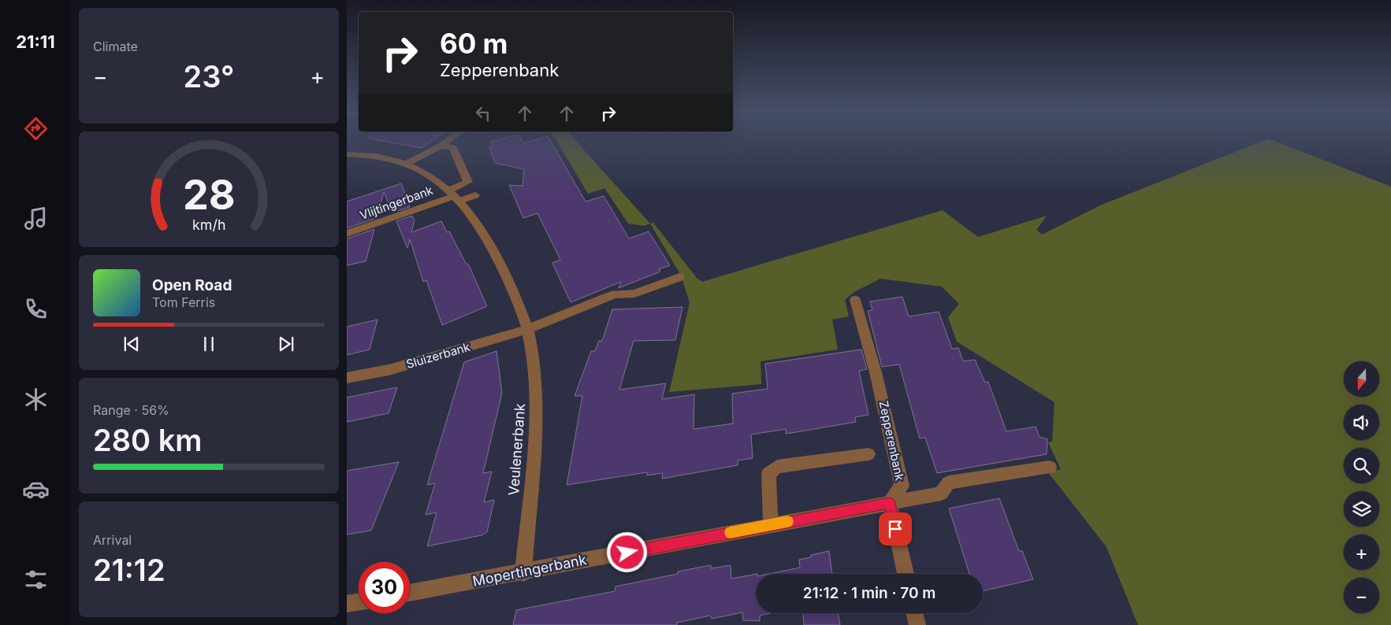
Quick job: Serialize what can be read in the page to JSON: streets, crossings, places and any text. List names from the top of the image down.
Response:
{
  "streets": {
    "street": [
      "Vlijtingerbank",
      "Sluizerbank",
      "Zepperenbank",
      "Veulenerbank",
      "Mopertingerbank"
    ]
  },
  "crossings": [
    ["Vlijtingerbank", "Veulenerbank"],
    ["Sluizerbank", "Veulenerbank"],
    ["Zepperenbank", "Mopertingerbank"],
    ["Veulenerbank", "Mopertingerbank"]
  ],
  "north": "bottom",
  "page": {
    "tabs": "21:11",
    "tile": [
      "Climate",
      ["Range · 56%", "280 km"],
      ["Arrival", "21:12"]
    ],
    "turn": ["60 m", "Zepperenbank"],
    "heat": ["−", "23°", "+"],
    "song": ["Open Road", "Tom Ferris"],
    "map_buttons": ["+", "−"],
    "limit": "30",
    "trip": "21:12 · 1 min · 70 m",
    "gauge": ["28", "km/h"]
  }
}
